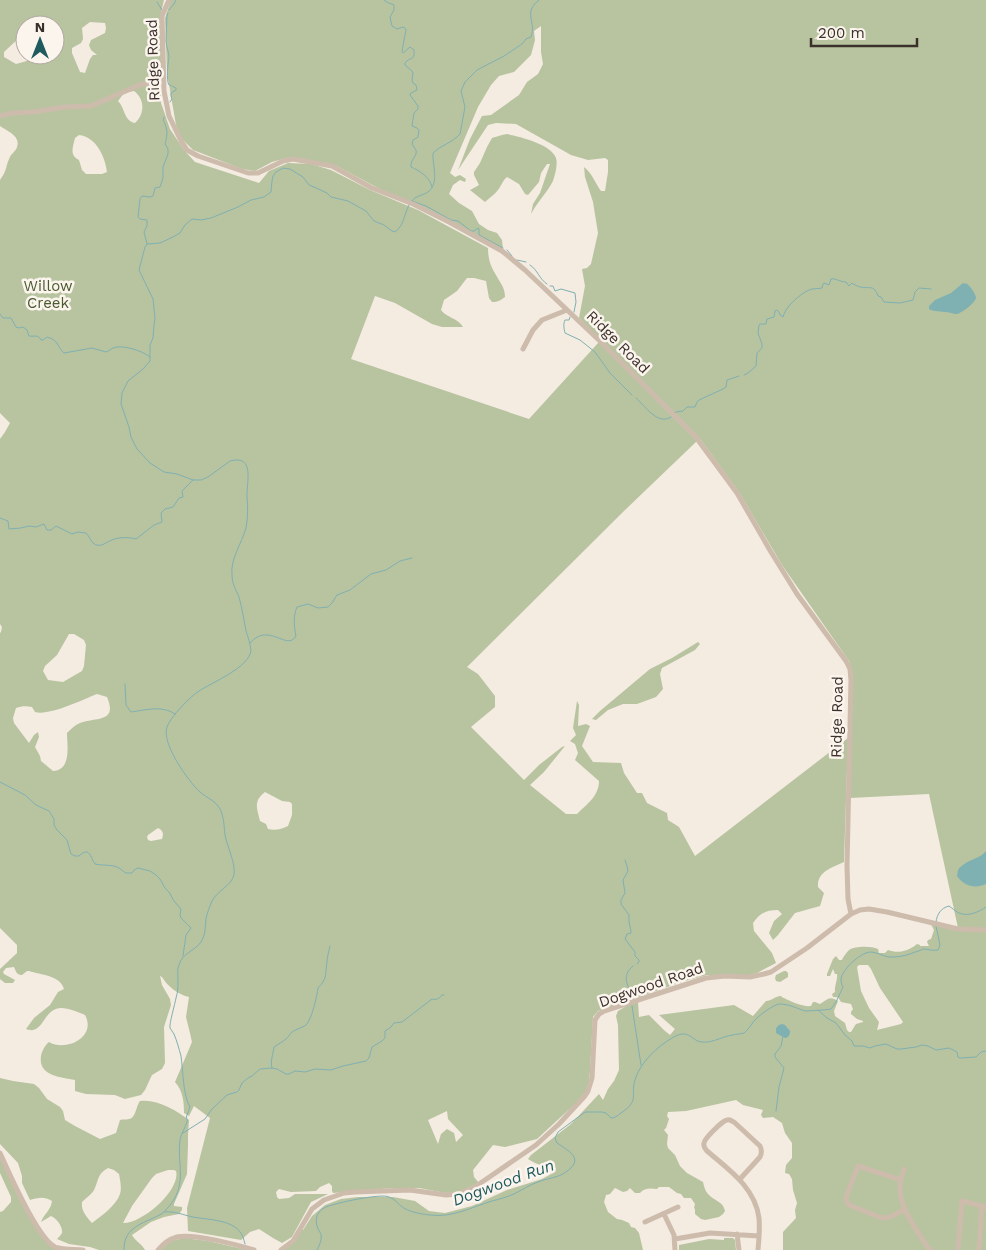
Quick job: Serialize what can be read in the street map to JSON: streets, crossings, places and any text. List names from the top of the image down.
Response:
{
  "streets": {
    "street": ["Ridge Road", "Dogwood Road"]
  },
  "crossings": [
    ["Ridge Road", "Dogwood Road"]
  ],
  "water": ["Dogwood Run"],
  "parks": ["Willow Creek"],
  "scale_bar": "200 m",
  "north": "top"
}
